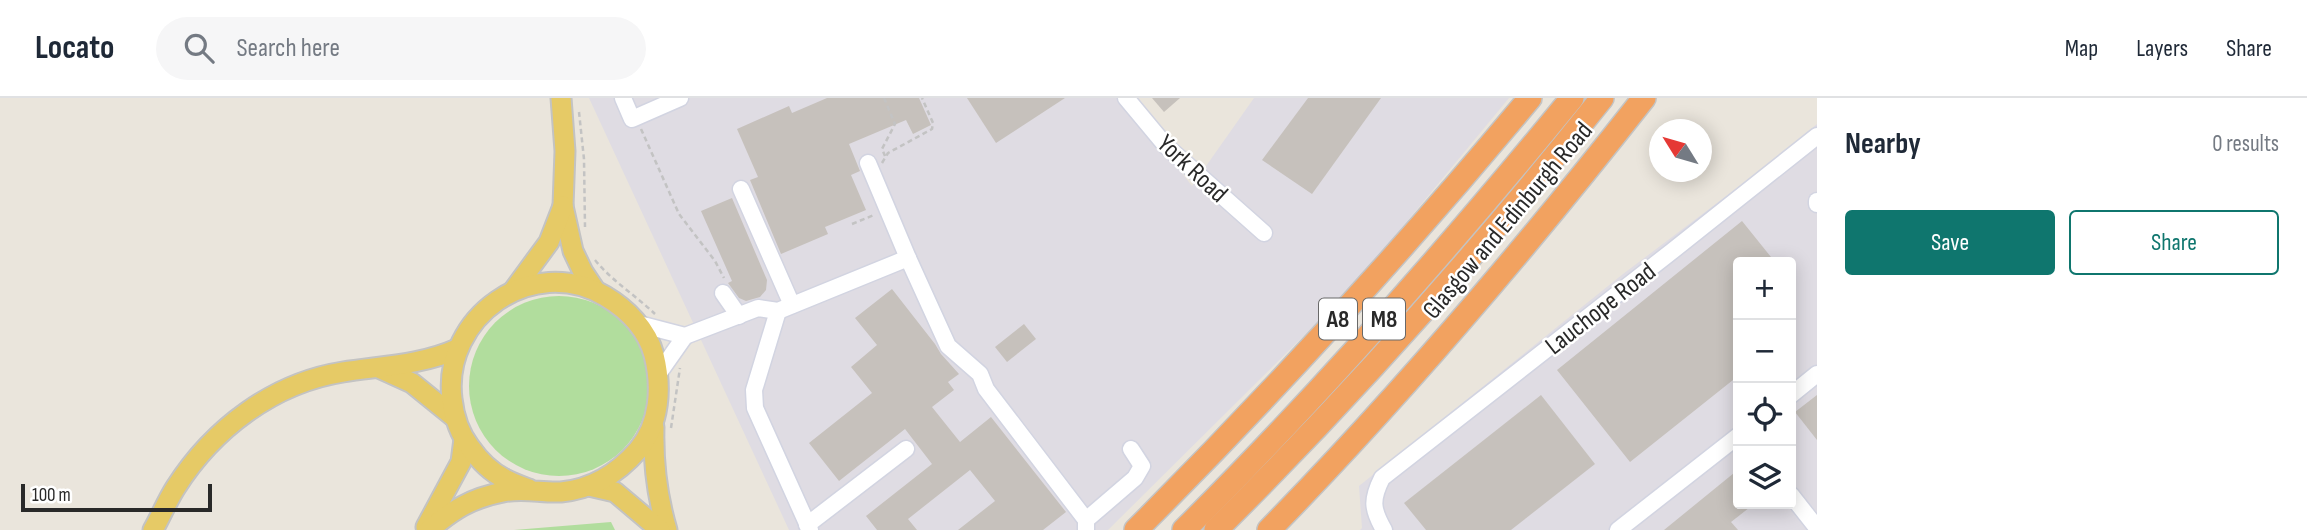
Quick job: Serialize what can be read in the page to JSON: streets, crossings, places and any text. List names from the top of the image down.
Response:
{
  "streets": {
    "highway": ["Glasgow and Edinburgh Road", "A8", "M8"],
    "street": ["York Road", "Lauchope Road"]
  },
  "scale_bar": "100 m",
  "north": "top left",
  "page": {
    "header": "Locato",
    "search": "Search here",
    "nav": ["Map", "Layers", "Share"],
    "heading": ["Nearby", "0 results"],
    "buttons": ["Save", "Share"],
    "map_buttons": ["+", "−"],
    "scale": "100 m"
  }
}
